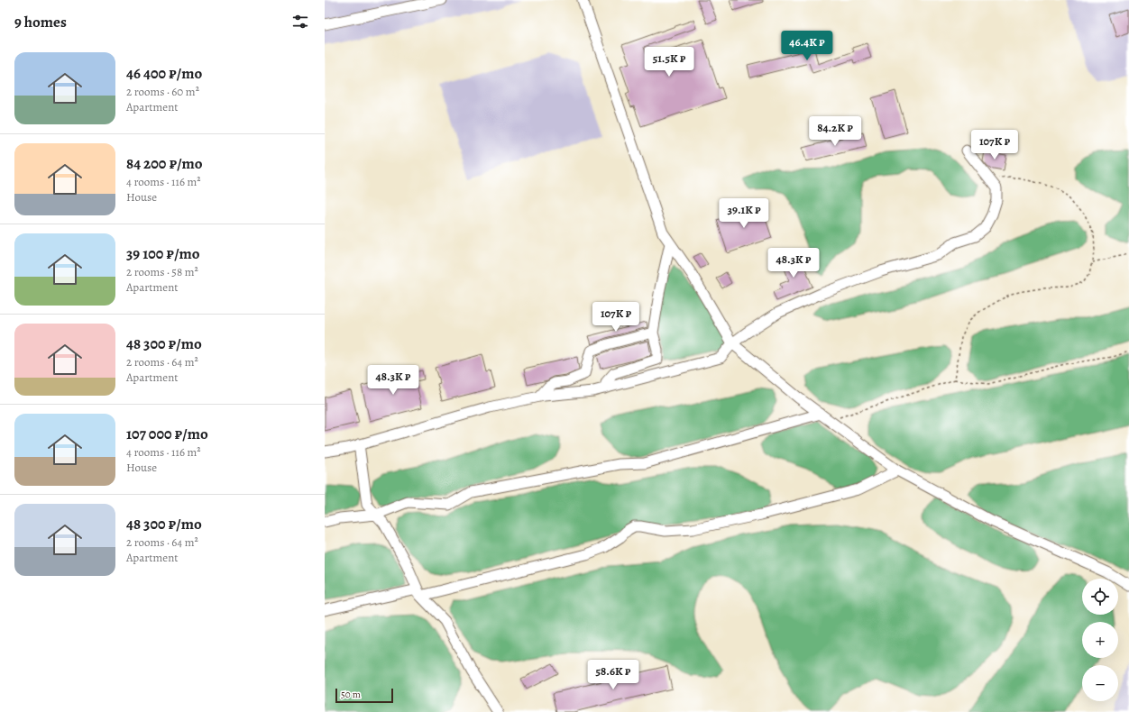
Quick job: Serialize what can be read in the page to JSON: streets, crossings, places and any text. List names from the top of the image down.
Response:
{
  "scale_bar": "50 m",
  "page": {
    "heading": "9 homes",
    "price": [
      "46.4K ₽",
      "51.5K ₽",
      "84.2K ₽",
      "107K ₽",
      "39.1K ₽",
      "48.3K ₽",
      "107K ₽",
      "48.3K ₽",
      "58.6K ₽"
    ],
    "list": [
      {
        "name": "46 400 ₽/mo",
        "note": "2 rooms · 60 m² · Apartment"
      },
      {
        "name": "84 200 ₽/mo",
        "note": "4 rooms · 116 m² · House"
      },
      {
        "name": "39 100 ₽/mo",
        "note": "2 rooms · 58 m² · Apartment"
      },
      {
        "name": "48 300 ₽/mo",
        "note": "2 rooms · 64 m² · Apartment"
      },
      {
        "name": "107 000 ₽/mo",
        "note": "4 rooms · 116 m² · House"
      },
      {
        "name": "48 300 ₽/mo",
        "note": "2 rooms · 64 m² · Apartment"
      }
    ],
    "map_buttons": ["+", "−"],
    "scale": "50 m"
  }
}
